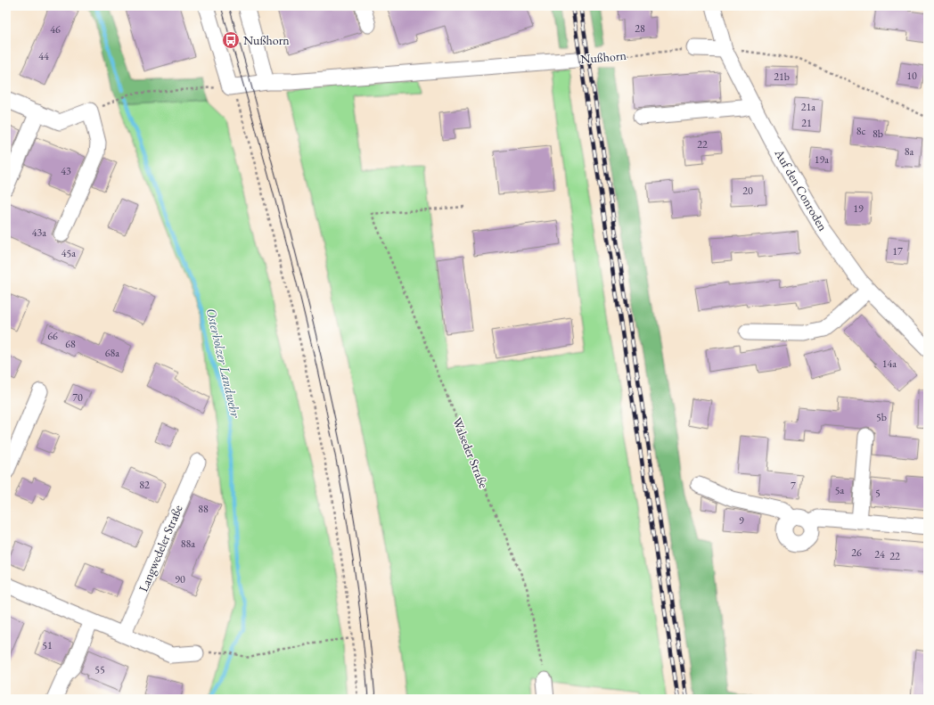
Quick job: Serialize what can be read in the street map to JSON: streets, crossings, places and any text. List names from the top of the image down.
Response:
{
  "streets": {
    "street": ["Nußhorn", "Auf den Conroden", "Langwedeler Straße"],
    "path": ["Walseder Straße"]
  },
  "water": ["Osterholzer Landwehr"],
  "places": {
    "bus stop": ["Nußhorn"]
  },
  "house_numbers": [
    "28",
    "46",
    "44",
    "10",
    "21b",
    "21a",
    "21",
    "8c",
    "8b",
    "22",
    "8a",
    "19a",
    "43",
    "20",
    "19",
    "43a",
    "17",
    "45a",
    "66",
    "68",
    "68a",
    "14a",
    "70",
    "5b",
    "82",
    "7",
    "5a",
    "5",
    "88",
    "9",
    "88a",
    "26",
    "24",
    "22",
    "90",
    "51",
    "55"
  ]
}
